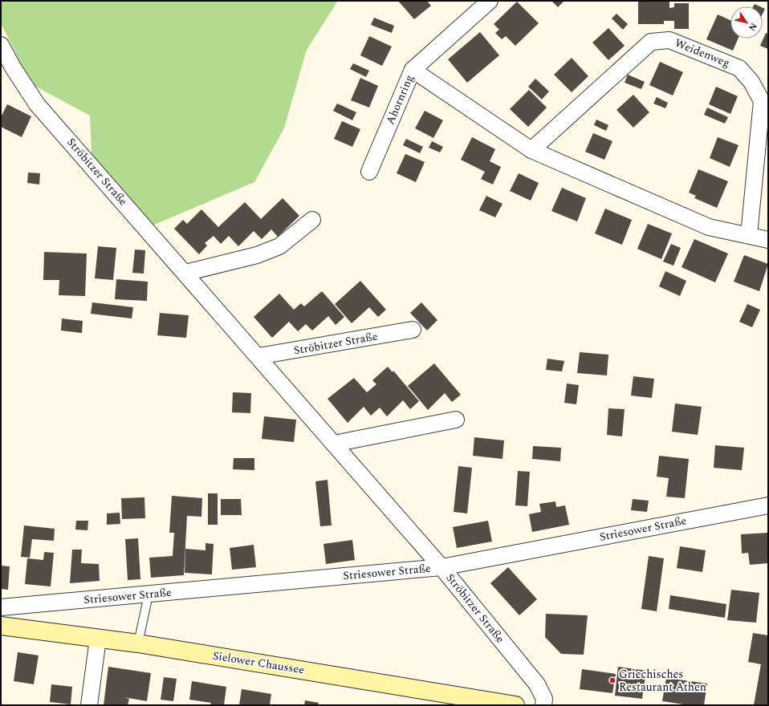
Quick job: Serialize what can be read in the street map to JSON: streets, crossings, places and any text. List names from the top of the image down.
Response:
{
  "streets": {
    "main road": ["Sielower Chaussee"],
    "street": [
      "Weidenweg",
      "Ahornring",
      "Ströbitzer Straße",
      "Striesower Straße"
    ]
  },
  "crossings": [
    ["Ströbitzer Straße", "Striesower Straße"]
  ],
  "places": ["Griechisches Restaurant Athen"],
  "north": "bottom right"
}
